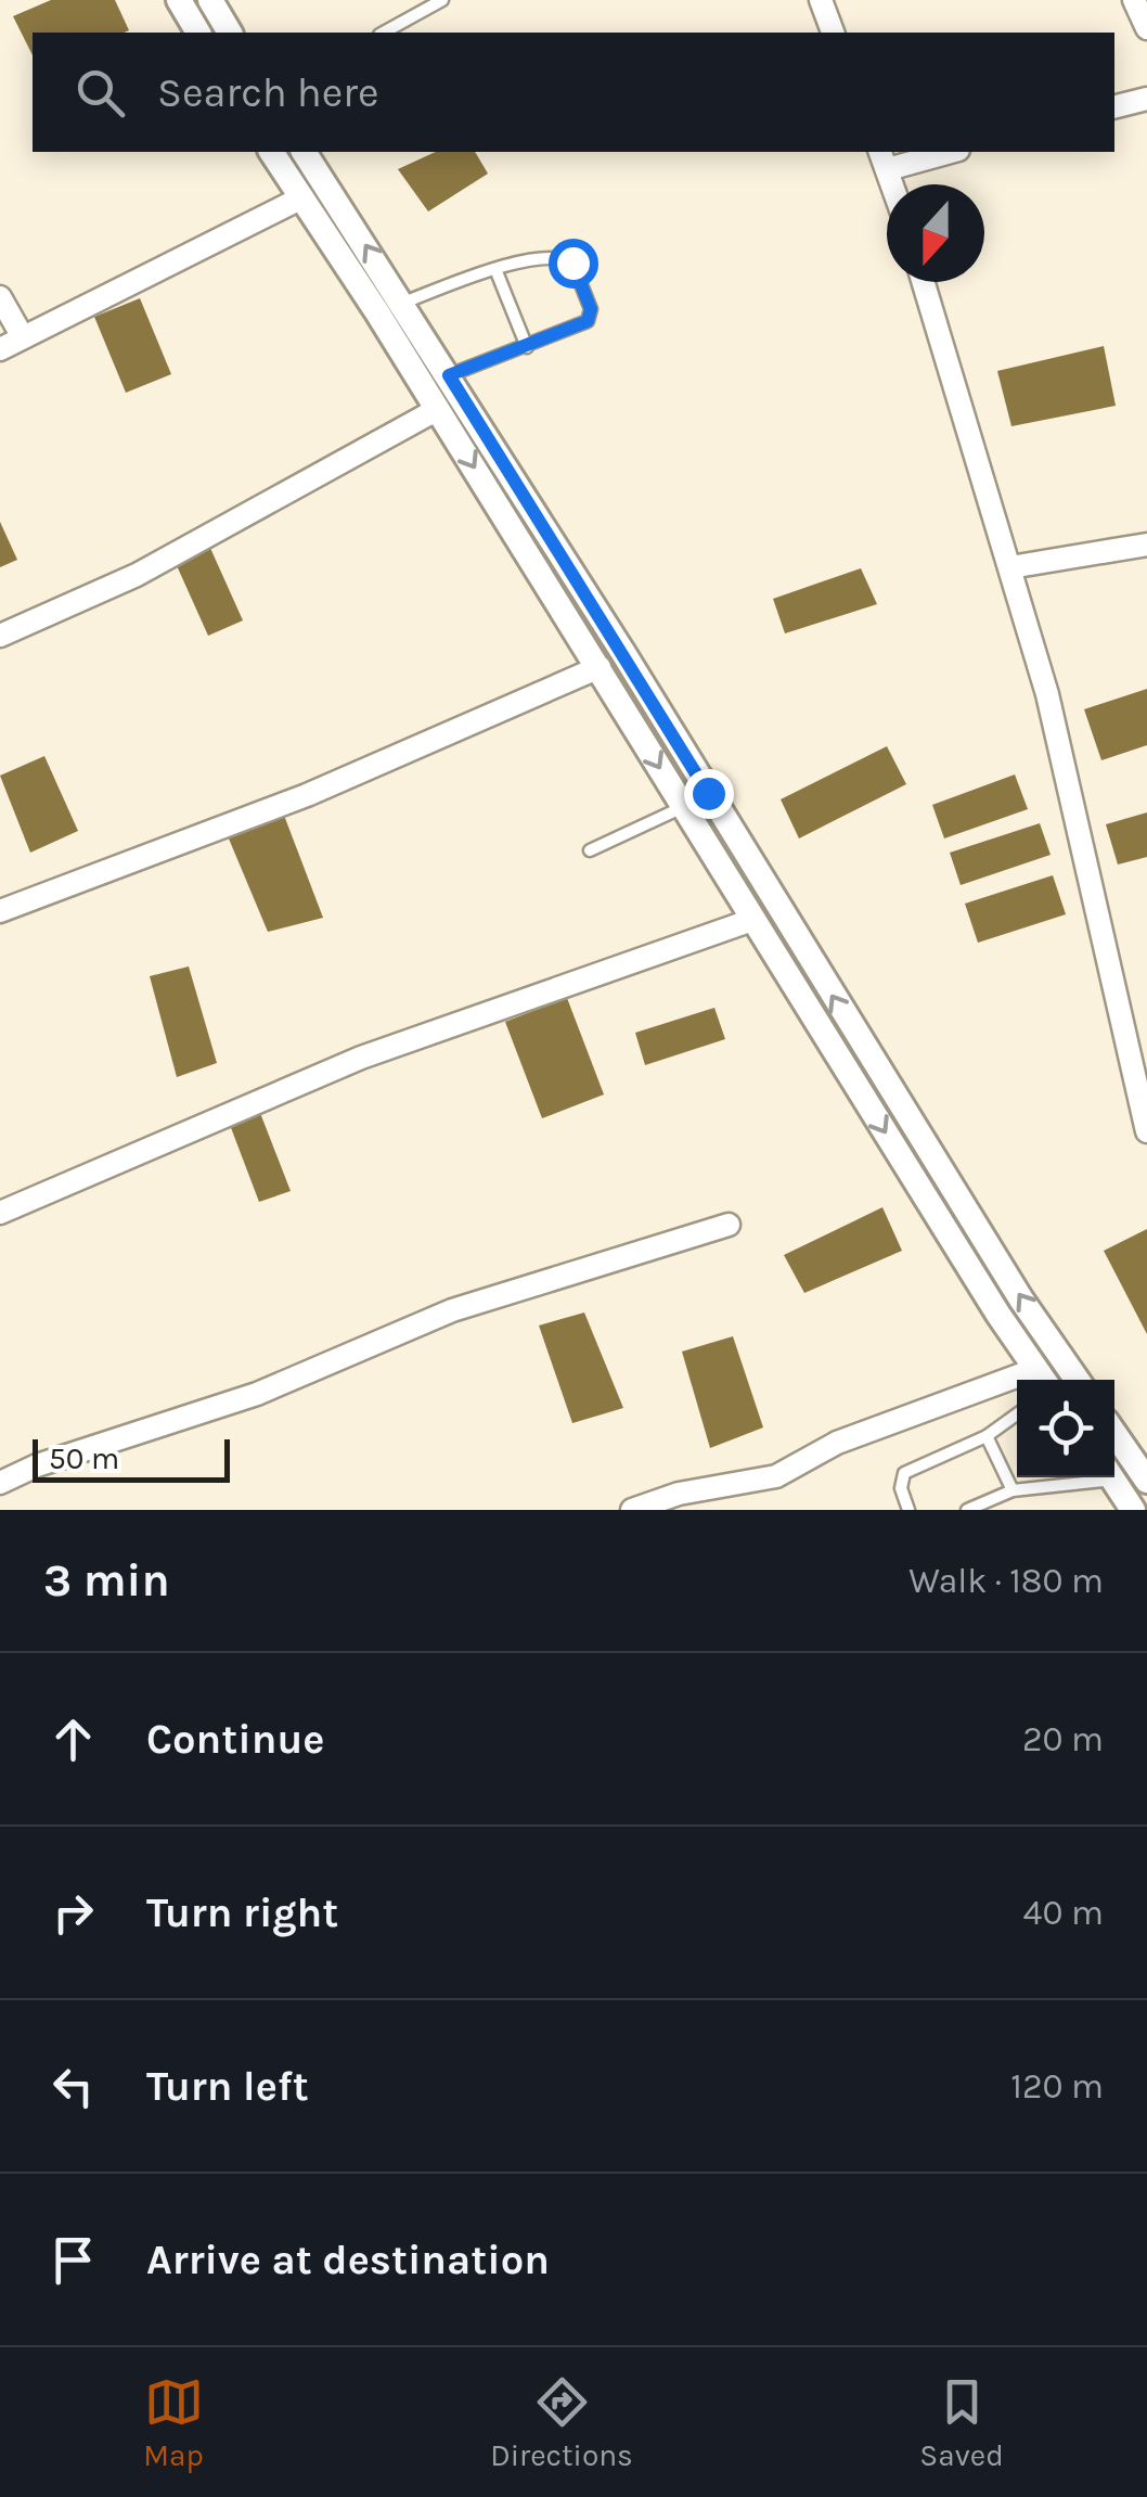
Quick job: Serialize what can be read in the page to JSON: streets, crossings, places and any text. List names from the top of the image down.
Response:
{
  "scale_bar": "50 m",
  "north": "bottom",
  "page": {
    "search": "Search here",
    "scale": "50 m",
    "heading": ["3 min", "Walk · 180 m"],
    "list": [
      ["Continue", "20 m"],
      ["Turn right", "40 m"],
      ["Turn left", "120 m"],
      "Arrive at destination"
    ],
    "nav": ["Map", "Directions", "Saved"]
  }
}
